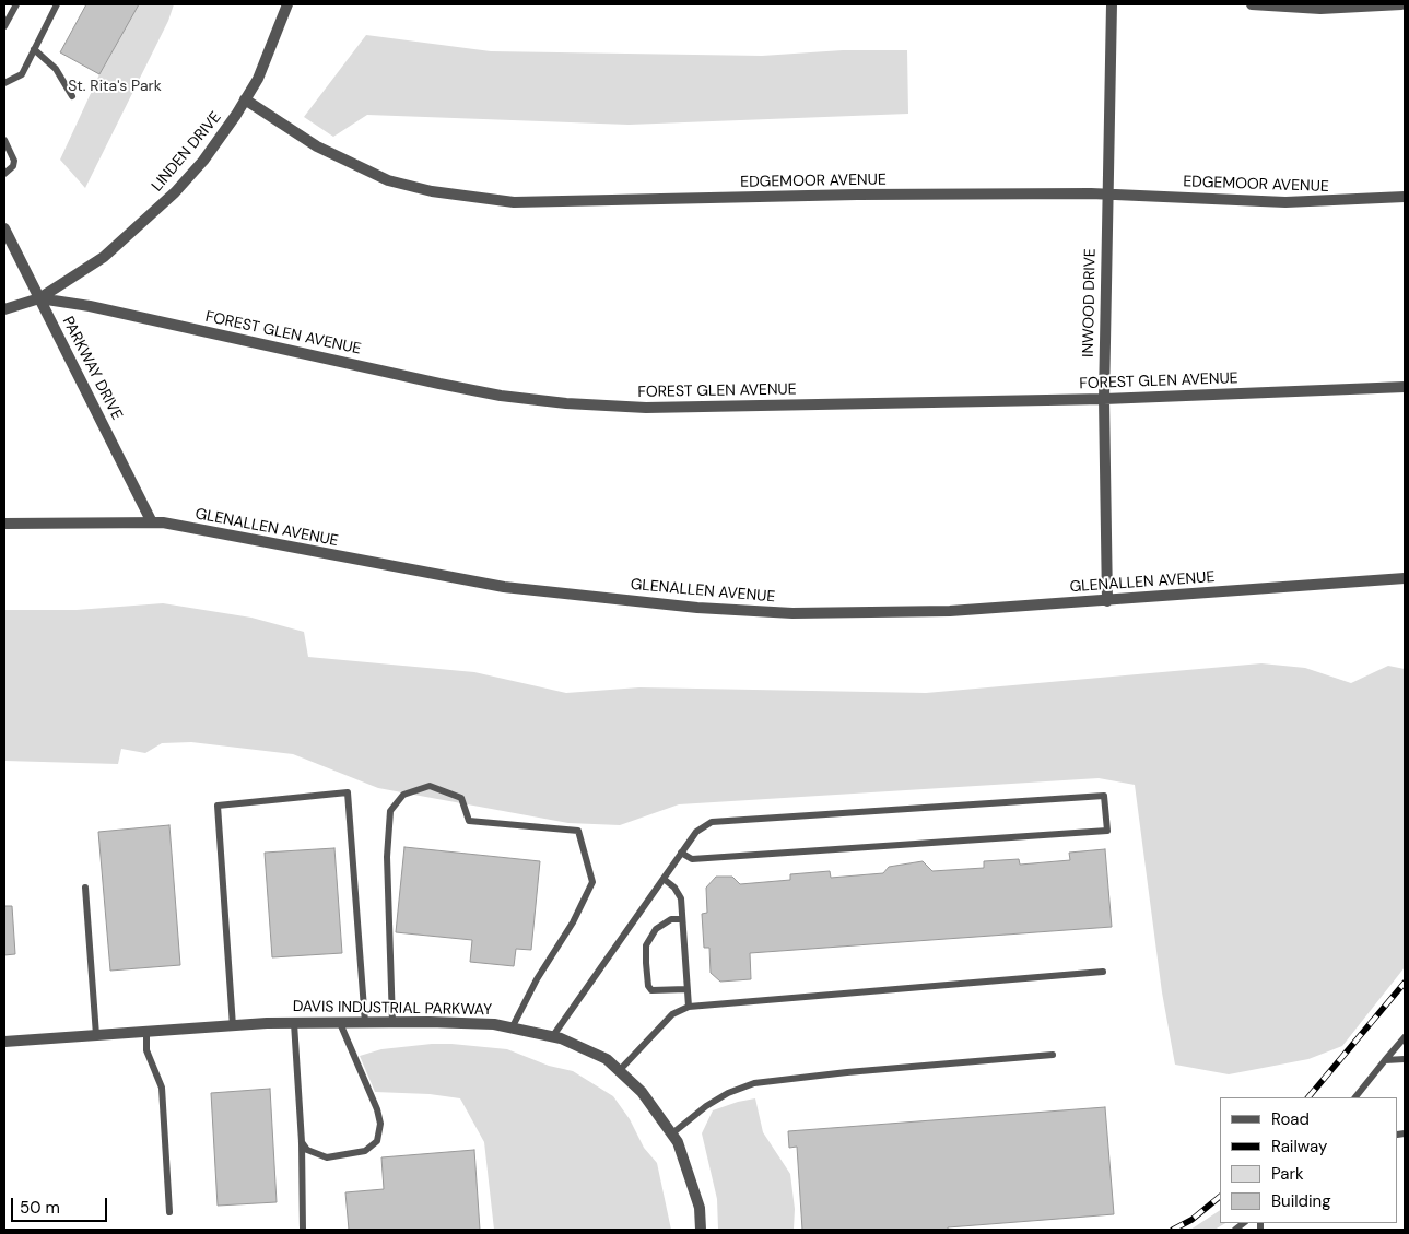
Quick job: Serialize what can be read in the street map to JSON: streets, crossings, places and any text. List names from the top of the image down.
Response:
{
  "streets": {
    "street": [
      "LINDEN DRIVE",
      "EDGEMOOR AVENUE",
      "INWOOD DRIVE",
      "FOREST GLEN AVENUE",
      "PARKWAY DRIVE",
      "GLENALLEN AVENUE",
      "DAVIS INDUSTRIAL PARKWAY"
    ]
  },
  "crossings": [
    ["LINDEN DRIVE", "EDGEMOOR AVENUE"],
    ["LINDEN DRIVE", "FOREST GLEN AVENUE"],
    ["LINDEN DRIVE", "PARKWAY DRIVE"],
    ["EDGEMOOR AVENUE", "INWOOD DRIVE"],
    ["INWOOD DRIVE", "FOREST GLEN AVENUE"],
    ["INWOOD DRIVE", "GLENALLEN AVENUE"],
    ["FOREST GLEN AVENUE", "PARKWAY DRIVE"],
    ["PARKWAY DRIVE", "GLENALLEN AVENUE"]
  ],
  "parks": ["St. Rita's Park"],
  "legend": [
    "Road",
    "Railway",
    "Park",
    "Building"
  ],
  "scale_bar": "50 m"
}
